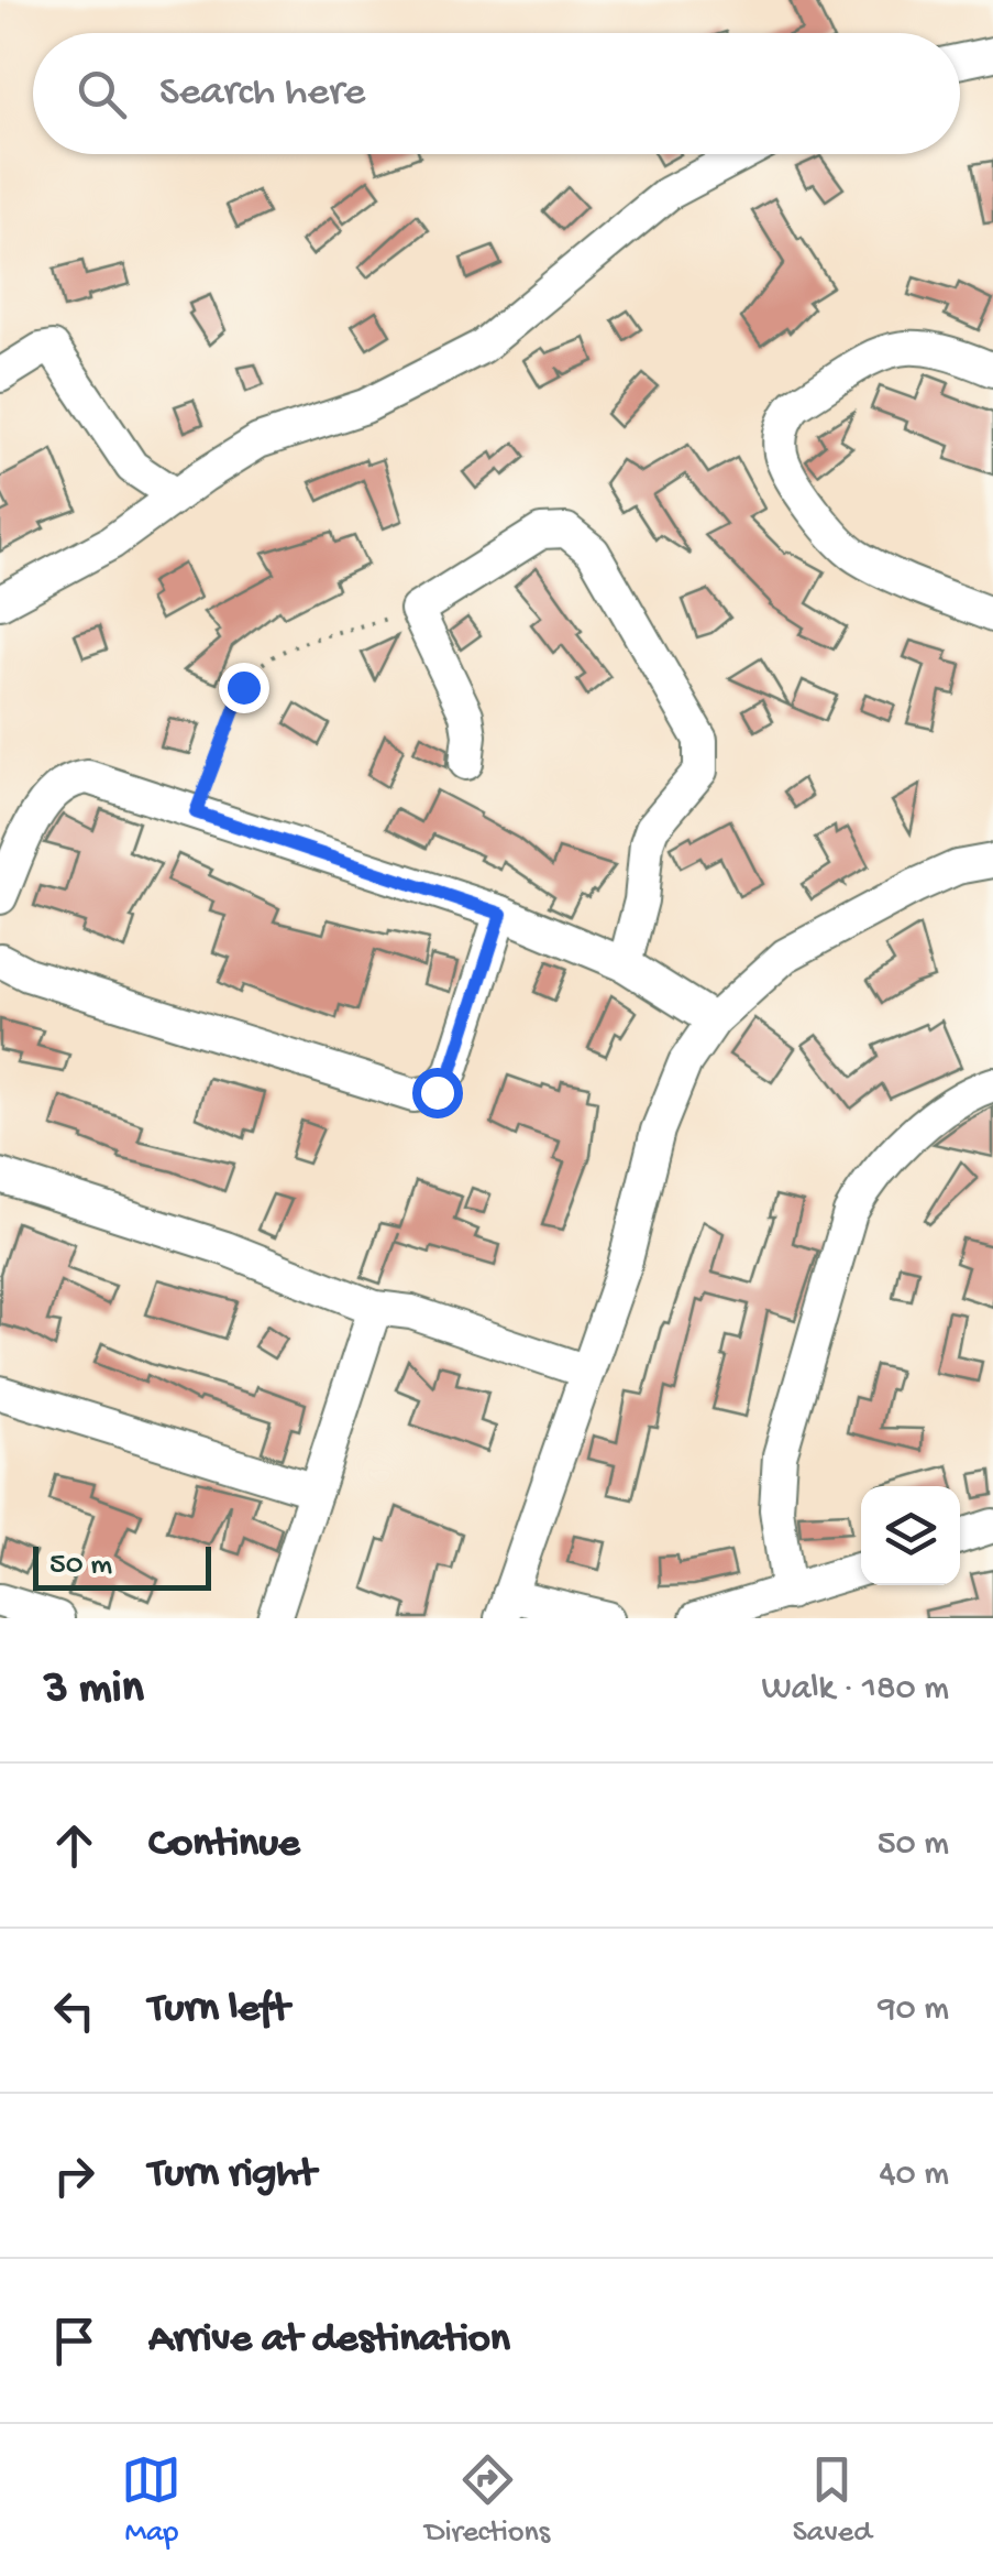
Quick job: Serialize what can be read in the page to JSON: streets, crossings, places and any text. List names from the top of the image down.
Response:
{
  "scale_bar": "50 m",
  "page": {
    "search": "Search here",
    "scale": "50 m",
    "heading": ["3 min", "Walk · 180 m"],
    "list": [
      ["Continue", "50 m"],
      ["Turn left", "90 m"],
      ["Turn right", "40 m"],
      "Arrive at destination"
    ],
    "nav": ["Map", "Directions", "Saved"]
  }
}
